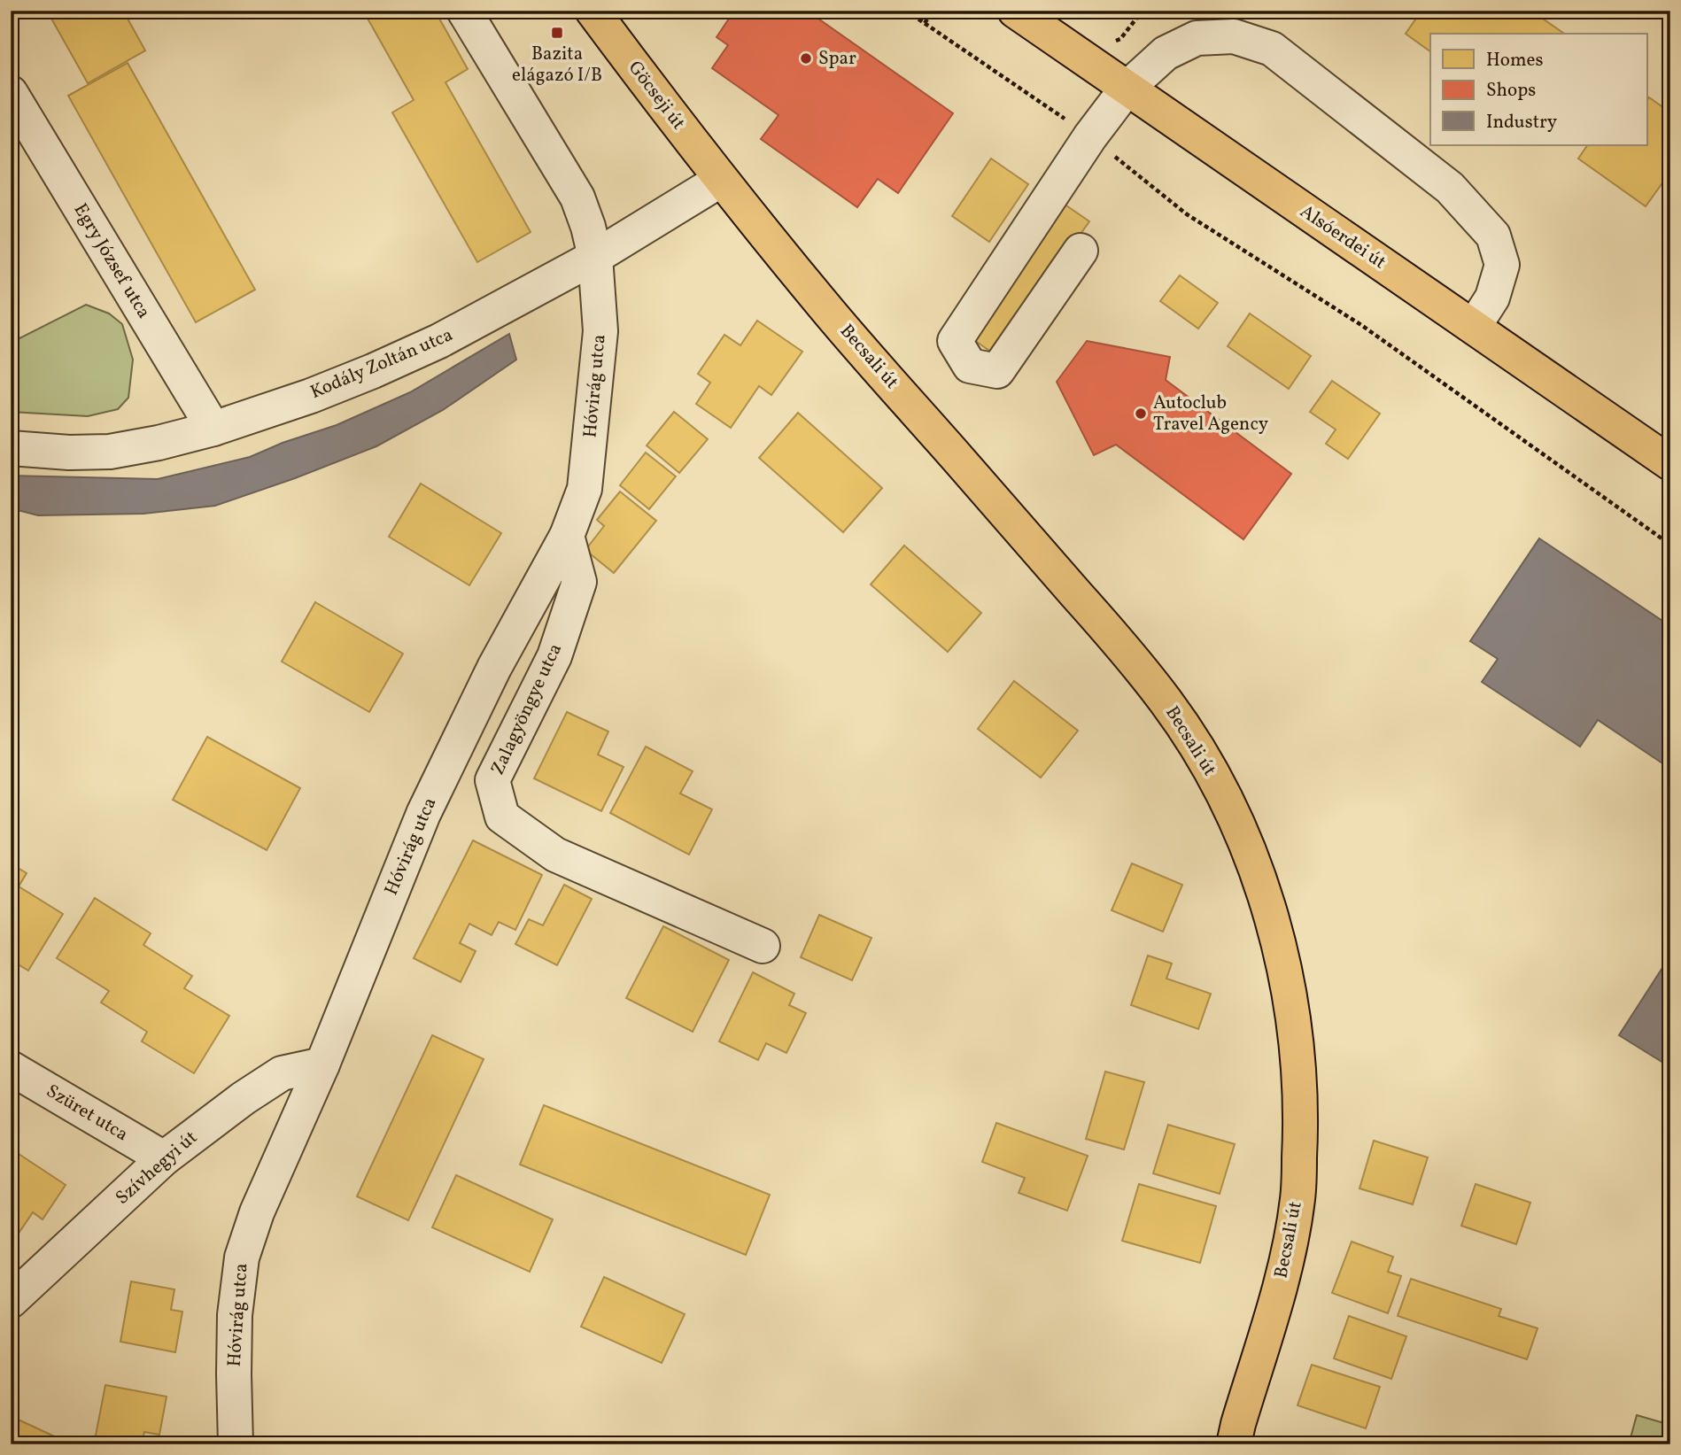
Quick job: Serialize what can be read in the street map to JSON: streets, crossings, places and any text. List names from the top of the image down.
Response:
{
  "streets": {
    "main road": ["Göcseji út", "Alsóerdei út", "Becsali út"],
    "street": [
      "Egry József utca",
      "Kodály Zoltán utca",
      "Hóvirág utca",
      "Zalagyöngye utca",
      "Szüret utca",
      "Szívhegyi út"
    ]
  },
  "crossings": [
    ["Göcseji út", "Becsali út"],
    ["Göcseji út", "Kodály Zoltán utca"],
    ["Egry József utca", "Kodály Zoltán utca"],
    ["Becsali út", "Kodály Zoltán utca"],
    ["Kodály Zoltán utca", "Hóvirág utca"],
    ["Hóvirág utca", "Zalagyöngye utca"],
    ["Hóvirág utca", "Szívhegyi út"],
    ["Szüret utca", "Szívhegyi út"]
  ],
  "places": {
    "transit": ["Bazita elágazó I/B"],
    "other": ["Spar", "Autoclub Travel Agency"]
  },
  "legend": ["Homes", "Shops", "Industry"]
}
